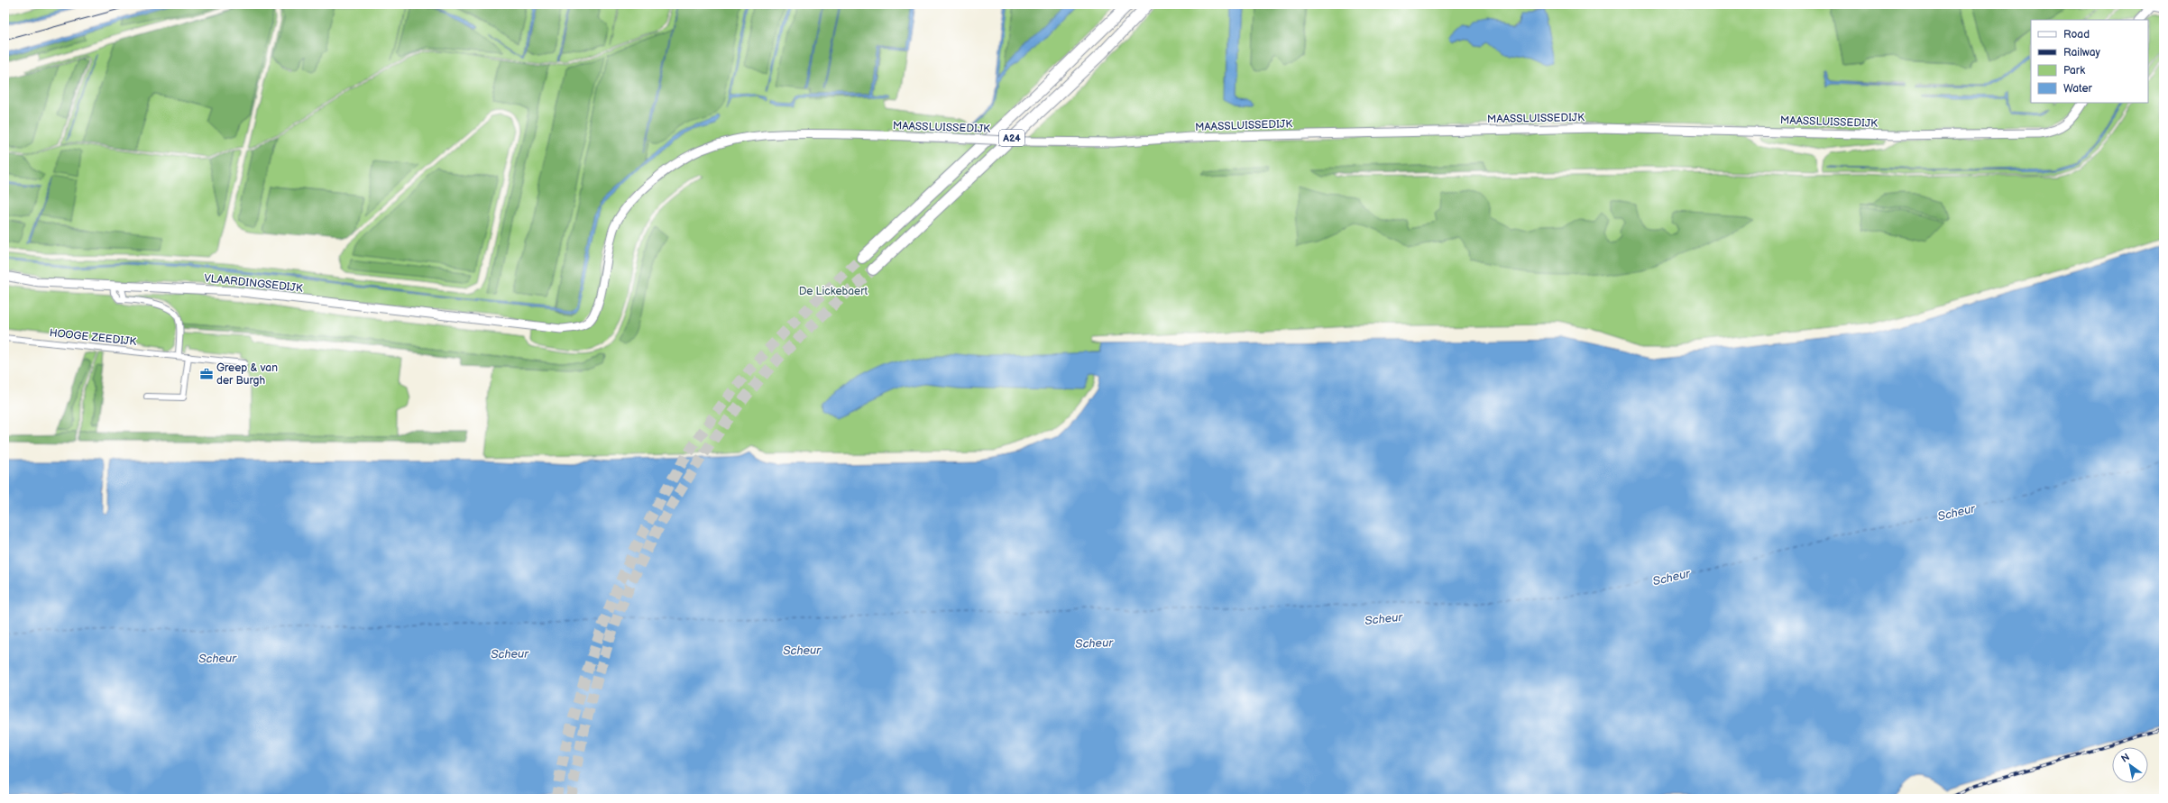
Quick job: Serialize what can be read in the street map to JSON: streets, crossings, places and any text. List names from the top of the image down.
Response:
{
  "streets": {
    "highway": ["A24"],
    "street": ["MAASSLUISSEDIJK", "VLAARDINGSEDIJK", "HOOGE ZEEDIJK"]
  },
  "crossings": [
    ["MAASSLUISSEDIJK", "VLAARDINGSEDIJK"]
  ],
  "water": ["Scheur"],
  "parks": ["De Lickebaert"],
  "places": {
    "office": ["Greep & van der Burgh"]
  },
  "legend": [
    "Road",
    "Railway",
    "Park",
    "Water"
  ],
  "north": "top left"
}
